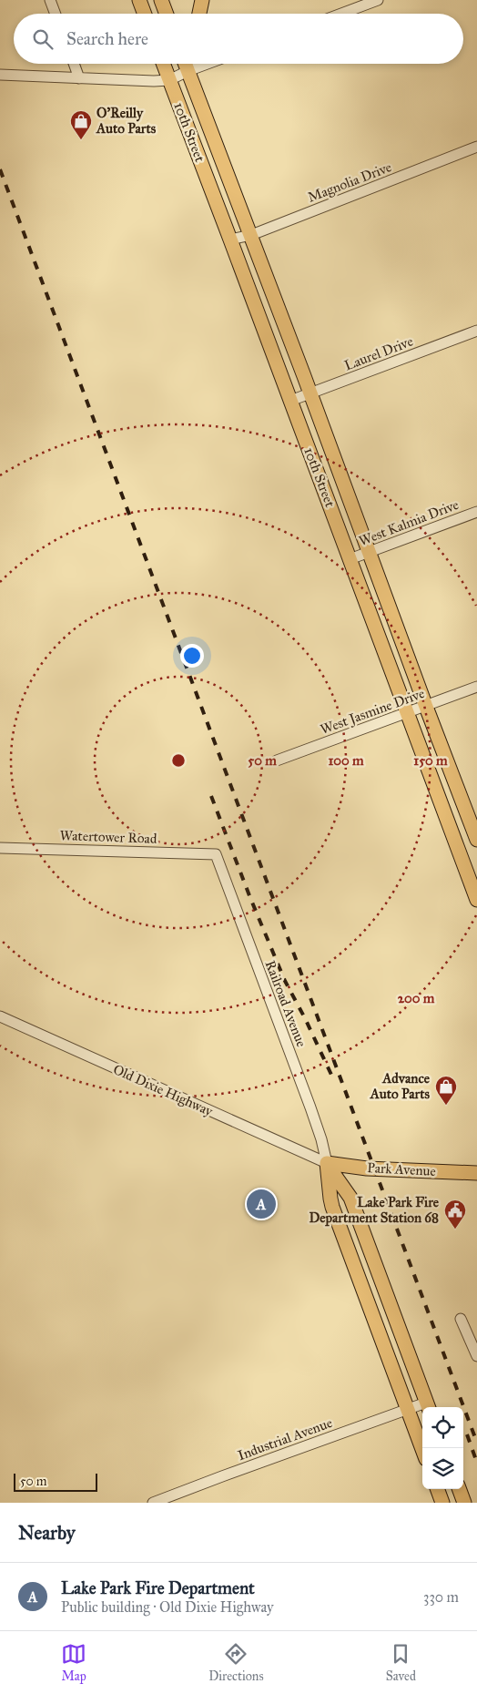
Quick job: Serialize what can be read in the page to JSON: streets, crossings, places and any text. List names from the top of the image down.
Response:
{
  "streets": {
    "main road": ["10th Street", "Park Avenue"],
    "street": [
      "Magnolia Drive",
      "Laurel Drive",
      "West Kalmia Drive",
      "West Jasmine Drive",
      "Watertower Road",
      "Railroad Avenue",
      "Old Dixie Highway",
      "Industrial Avenue"
    ]
  },
  "crossings": [
    ["10th Street", "Magnolia Drive"],
    ["10th Street", "Laurel Drive"],
    ["10th Street", "West Kalmia Drive"],
    ["10th Street", "West Jasmine Drive"],
    ["Watertower Road", "Railroad Avenue"],
    ["Railroad Avenue", "Old Dixie Highway"],
    ["Railroad Avenue", "Park Avenue"],
    ["Old Dixie Highway", "Park Avenue"]
  ],
  "places": {
    "shop": ["O'Reilly Auto Parts", "Advance Auto Parts"],
    "public building": ["Lake Park Fire Department Station 68"]
  },
  "scale_bar": "50 m",
  "page": {
    "search": "Search here",
    "pins": "A",
    "scale": "50 m",
    "heading": "Nearby",
    "list": [
      {
        "mark": "A",
        "name": "Lake Park Fire Department",
        "note": "Public building · Old Dixie Highway",
        "value": "330 m"
      }
    ],
    "nav": ["Map", "Directions", "Saved"]
  },
  "rings": [
    "50 m",
    "100 m",
    "150 m",
    "200 m"
  ]
}
